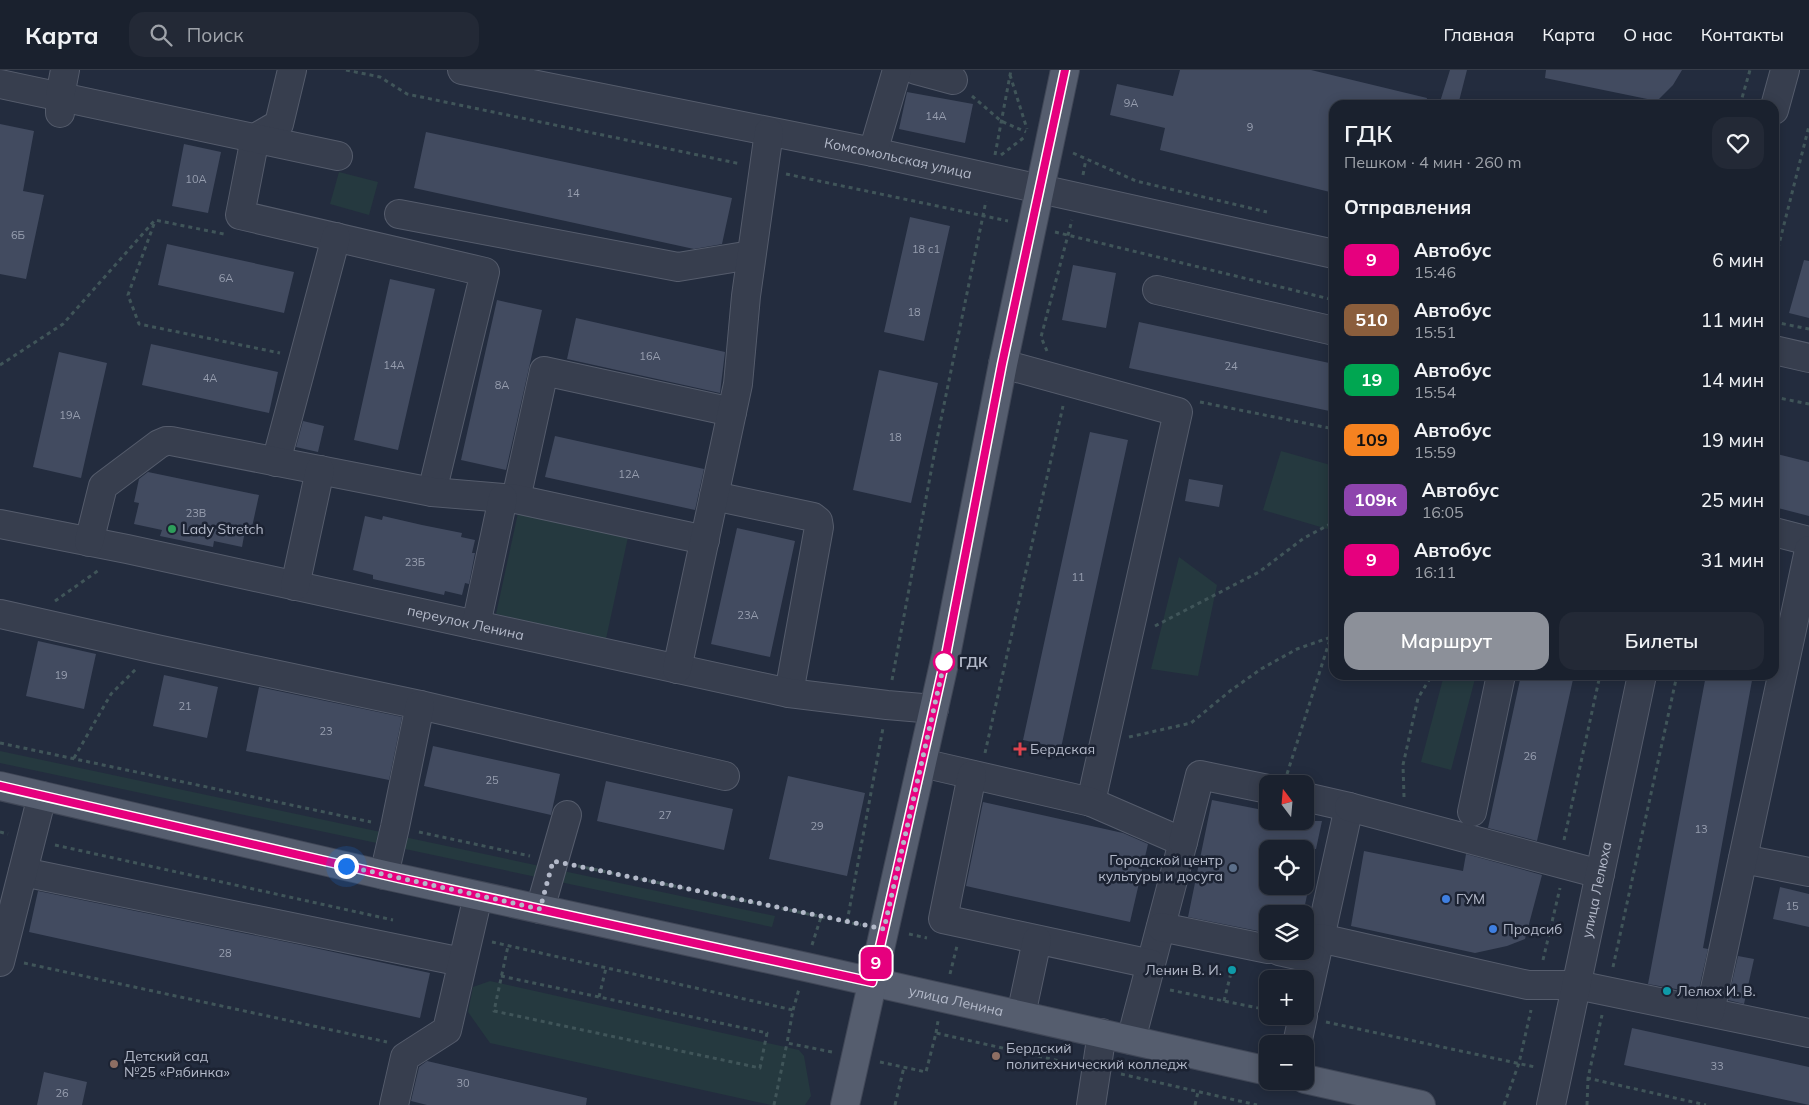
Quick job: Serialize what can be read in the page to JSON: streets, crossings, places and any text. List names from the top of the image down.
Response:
{
  "streets": {
    "main road": ["улица Ленина"],
    "street": ["Комсомольская улица", "переулок Ленина", "улица Лелюха"]
  },
  "places": {
    "other": [
      "Lady Stretch",
      "ГДК",
      "Городской центр культуры и досуга",
      "ГУМ",
      "Продсиб",
      "Ленин В. И.",
      "Лелюх И. В.",
      "Бердский политехнический колледж",
      "Детский сад №25 «Рябинка»"
    ],
    "health": ["Бердская"]
  },
  "lines": ["bus line 9"],
  "house_numbers": [
    "9А",
    "14А",
    "9",
    "10А",
    "14",
    "6Б",
    "18 с1",
    "6А",
    "18",
    "16А",
    "14А",
    "24",
    "4А",
    "8А",
    "19А",
    "18",
    "12А",
    "23В",
    "23Б",
    "11",
    "23А",
    "19",
    "21",
    "23",
    "26",
    "25",
    "27",
    "29",
    "13",
    "15",
    "28",
    "33",
    "30",
    "26"
  ],
  "north": "top",
  "page": {
    "header": "Карта",
    "search": "Поиск",
    "nav": [
      "Главная",
      "Карта",
      "О нас",
      "Контакты"
    ],
    "on_map": "9",
    "heading": [
      ["ГДК", "Пешком · 4 мин · 260 m"],
      "Отправления"
    ],
    "list": [
      {
        "mark": "9",
        "name": "Автобус",
        "note": "15:46",
        "value": "6 мин"
      },
      {
        "mark": "510",
        "name": "Автобус",
        "note": "15:51",
        "value": "11 мин"
      },
      {
        "mark": "19",
        "name": "Автобус",
        "note": "15:54",
        "value": "14 мин"
      },
      {
        "mark": "109",
        "name": "Автобус",
        "note": "15:59",
        "value": "19 мин"
      },
      {
        "mark": "109к",
        "name": "Автобус",
        "note": "16:05",
        "value": "25 мин"
      },
      {
        "mark": "9",
        "name": "Автобус",
        "note": "16:11",
        "value": "31 мин"
      }
    ],
    "buttons": ["Маршрут", "Билеты"],
    "map_buttons": ["+", "−"]
  }
}
